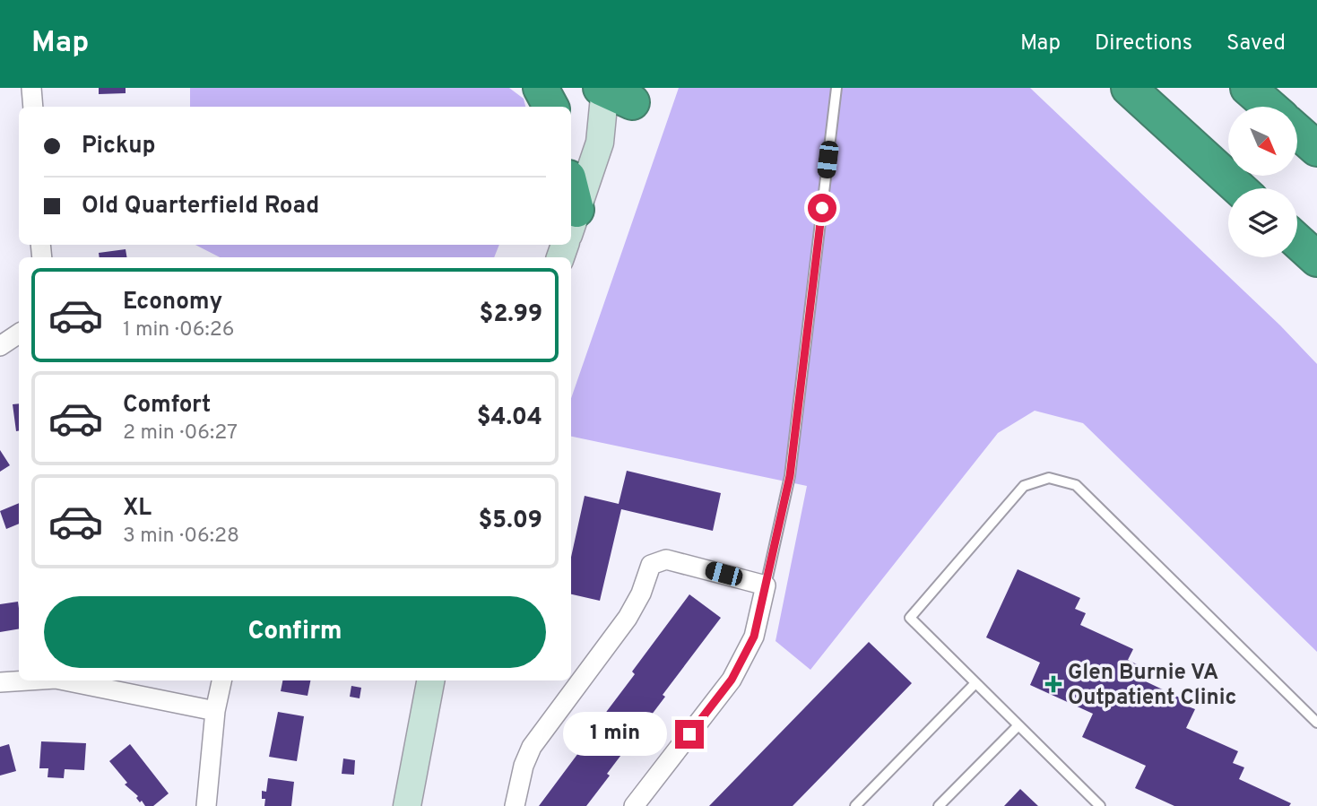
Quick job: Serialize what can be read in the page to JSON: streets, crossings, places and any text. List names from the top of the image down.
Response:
{
  "places": {
    "health": ["Glen Burnie VA Outpatient Clinic"]
  },
  "north": "bottom right",
  "page": {
    "header": "Map",
    "nav": ["Map", "Directions", "Saved"],
    "banner": ["Pickup", "Old Quarterfield Road"],
    "list": [
      {
        "name": "Economy",
        "note": "1 min · 06:26",
        "value": "$2.99"
      },
      {
        "name": "Comfort",
        "note": "2 min · 06:27",
        "value": "$4.04"
      },
      {
        "name": "XL",
        "note": "3 min · 06:28",
        "value": "$5.09"
      }
    ],
    "buttons": "Confirm",
    "bubble": "1 min"
  }
}
